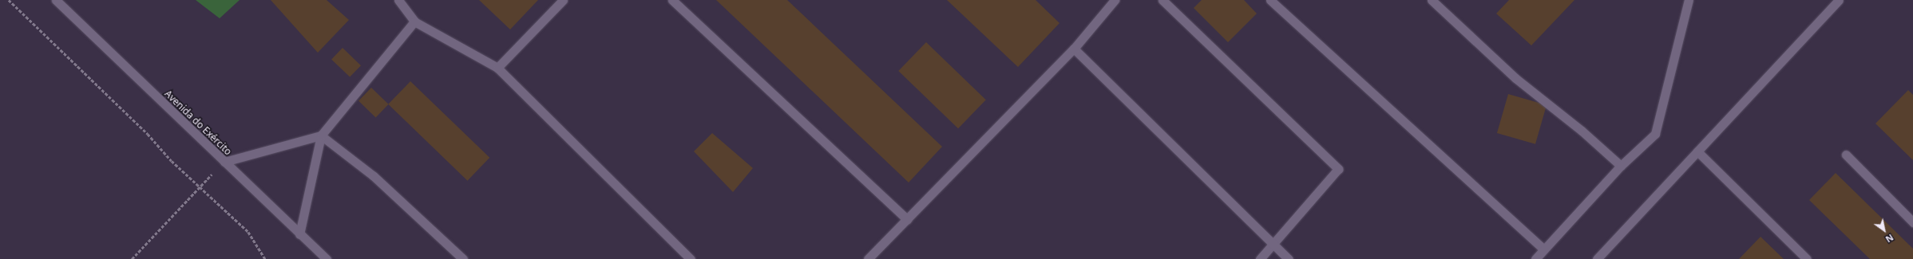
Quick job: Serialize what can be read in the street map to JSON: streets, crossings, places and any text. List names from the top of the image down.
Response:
{
  "streets": {
    "street": ["Avenida do Exército"]
  },
  "north": "bottom right"
}
